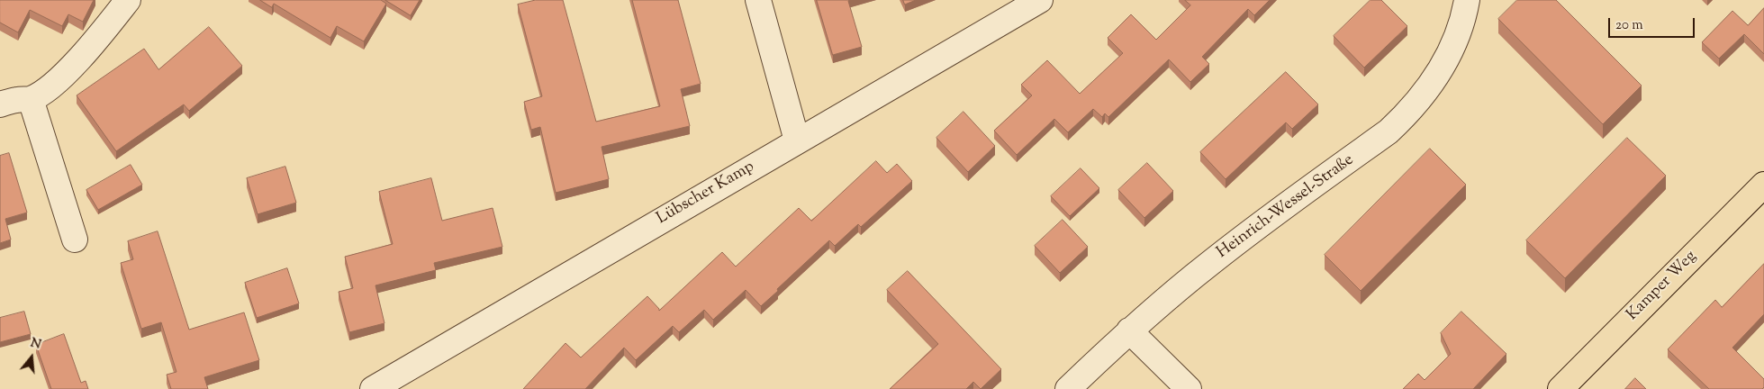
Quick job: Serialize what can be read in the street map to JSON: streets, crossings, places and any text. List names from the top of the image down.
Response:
{
  "streets": {
    "main road": ["Kamper Weg"],
    "street": ["Lübscher Kamp", "Heinrich-Wessel-Straße"]
  },
  "scale_bar": "20 m",
  "north": "top"
}
